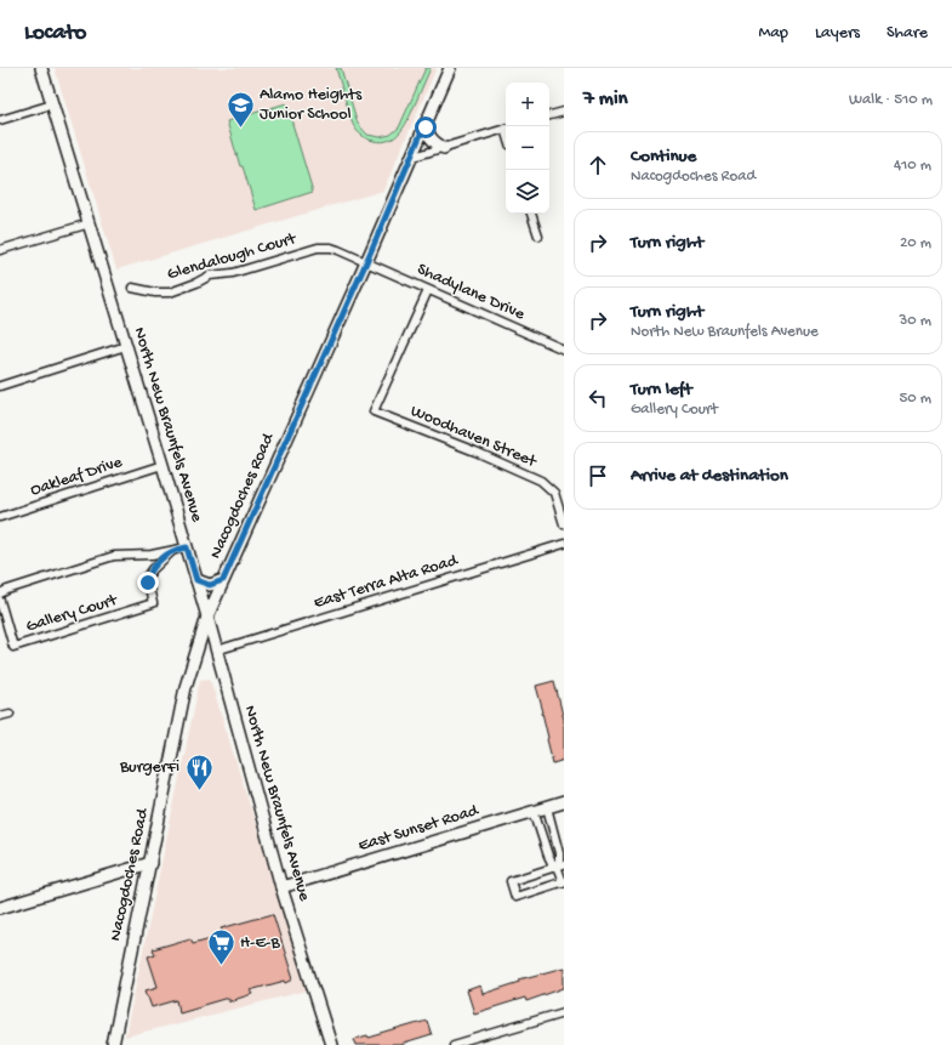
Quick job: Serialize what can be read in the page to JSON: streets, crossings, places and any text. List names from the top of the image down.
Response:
{
  "streets": {
    "street": [
      "Glendalough Court",
      "Shadylane Drive",
      "North New Braunfels Avenue",
      "Woodhaven Street",
      "Oakleaf Drive",
      "Nacogdoches Road",
      "East Terra Alta Road",
      "Gallery Court",
      "East Sunset Road"
    ]
  },
  "crossings": [
    ["Glendalough Court", "Shadylane Drive"],
    ["Glendalough Court", "Nacogdoches Road"],
    ["Shadylane Drive", "Woodhaven Street"],
    ["Shadylane Drive", "Nacogdoches Road"],
    ["North New Braunfels Avenue", "Oakleaf Drive"],
    ["North New Braunfels Avenue", "Nacogdoches Road"],
    ["North New Braunfels Avenue", "East Terra Alta Road"],
    ["North New Braunfels Avenue", "Gallery Court"],
    ["North New Braunfels Avenue", "East Sunset Road"]
  ],
  "places": {
    "school or university": ["Alamo Heights Junior School"],
    "restaurant": ["BurgerFi"],
    "supermarket": ["H-E-B"]
  },
  "page": {
    "header": "Locato",
    "nav": ["Map", "Layers", "Share"],
    "heading": ["7 min", "Walk · 510 m"],
    "map_buttons": ["+", "−"],
    "list": [
      ["Continue", "Nacogdoches Road", "410 m"],
      ["Turn right", "20 m"],
      ["Turn right", "North New Braunfels Avenue", "30 m"],
      ["Turn left", "Gallery Court", "50 m"],
      "Arrive at destination"
    ]
  }
}
